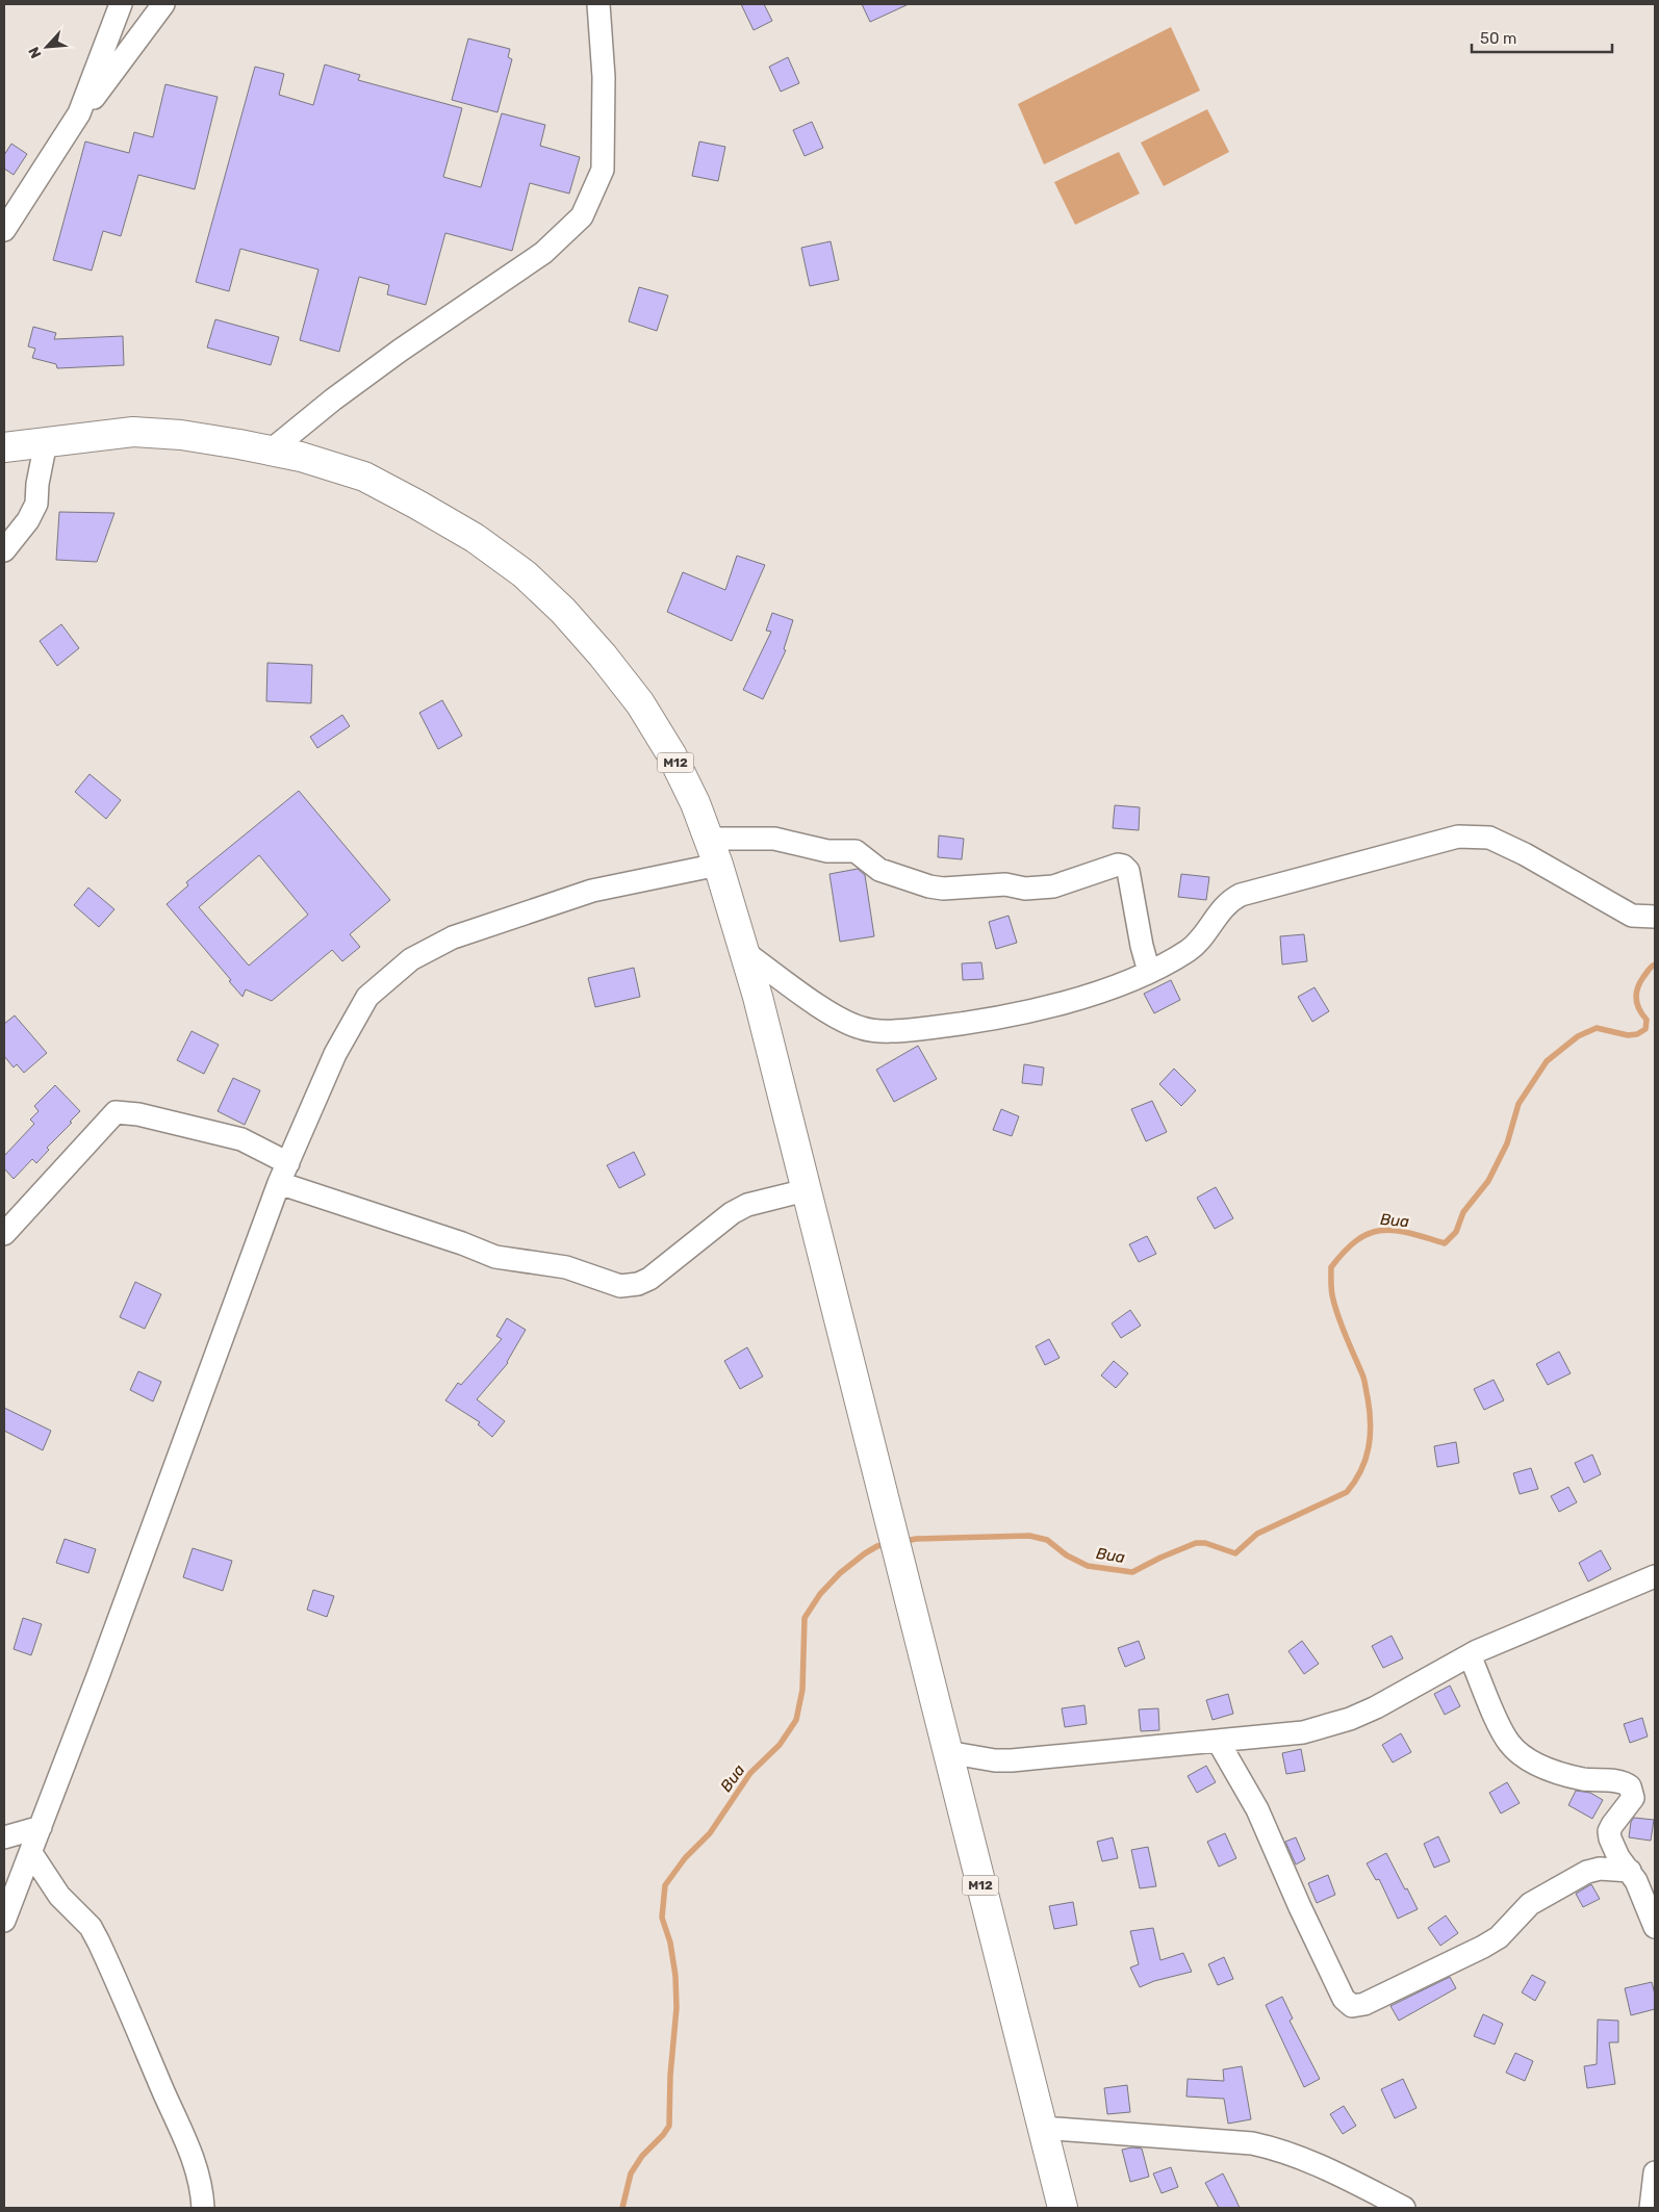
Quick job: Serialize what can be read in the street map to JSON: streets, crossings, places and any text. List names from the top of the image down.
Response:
{
  "streets": {
    "highway": ["M12"]
  },
  "water": ["Bua"],
  "scale_bar": "50 m",
  "north": "bottom left"
}
